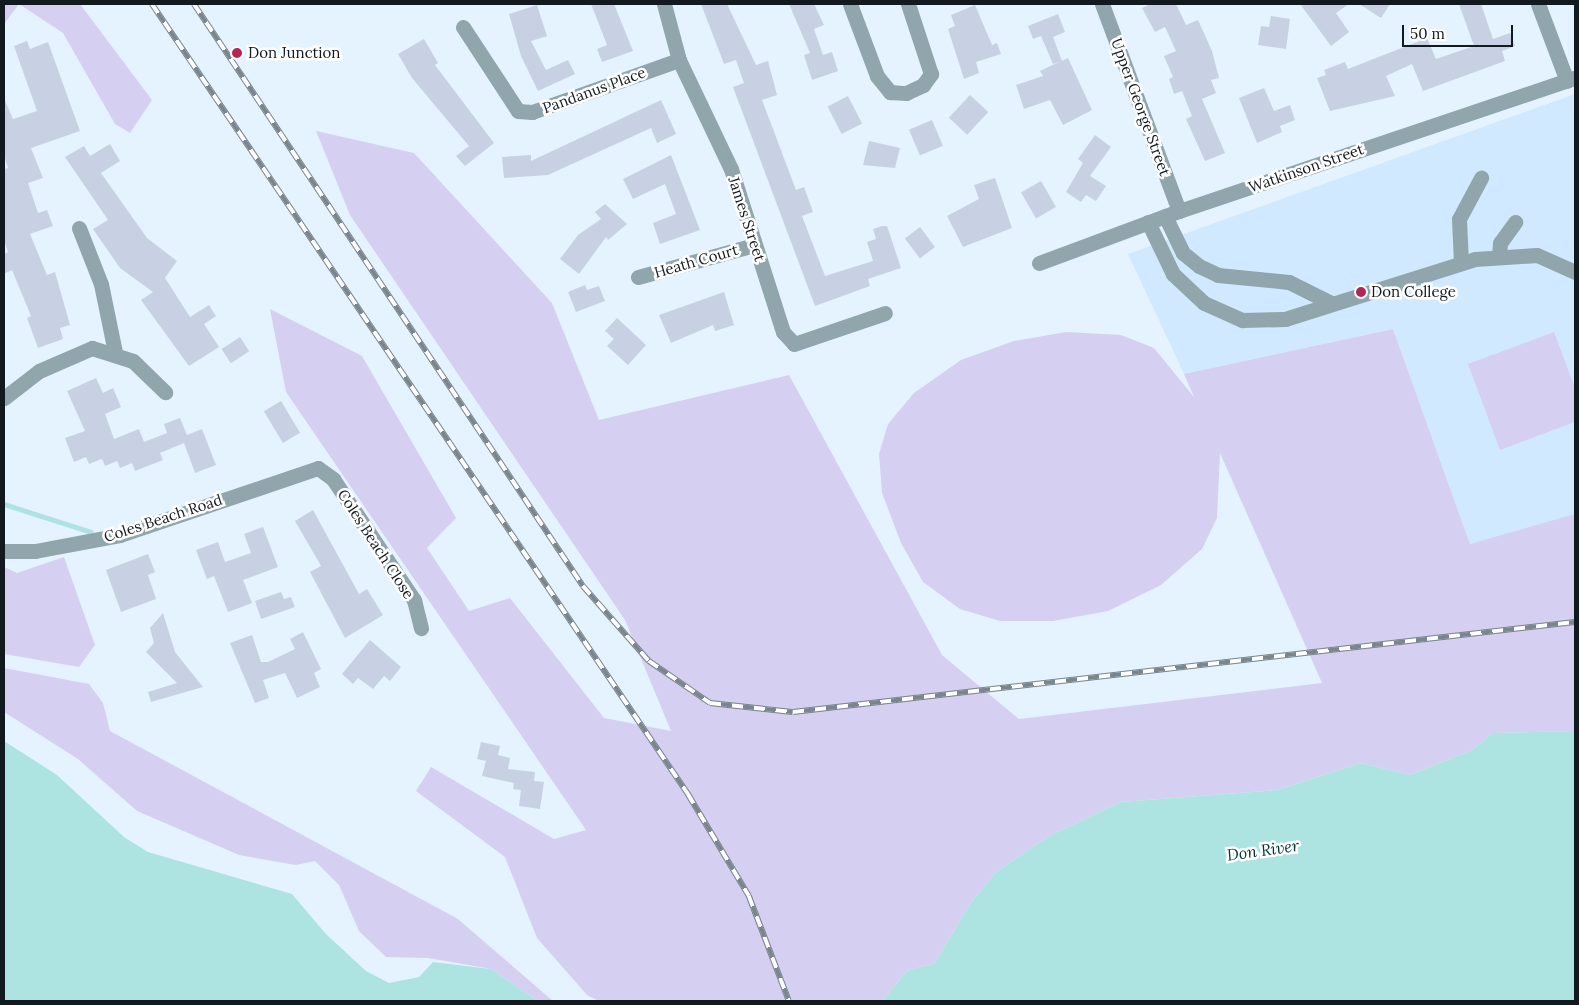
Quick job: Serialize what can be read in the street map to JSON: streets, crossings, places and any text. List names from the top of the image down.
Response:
{
  "streets": {
    "street": [
      "Pandanus Place",
      "Upper George Street",
      "Watkinson Street",
      "James Street",
      "Heath Court",
      "Coles Beach Road",
      "Coles Beach Close"
    ]
  },
  "crossings": [
    ["Pandanus Place", "James Street"],
    ["Upper George Street", "Watkinson Street"],
    ["James Street", "Heath Court"],
    ["Coles Beach Road", "Coles Beach Close"]
  ],
  "water": ["Don River"],
  "places": ["Don Junction", "Don College"],
  "scale_bar": "50 m"
}
